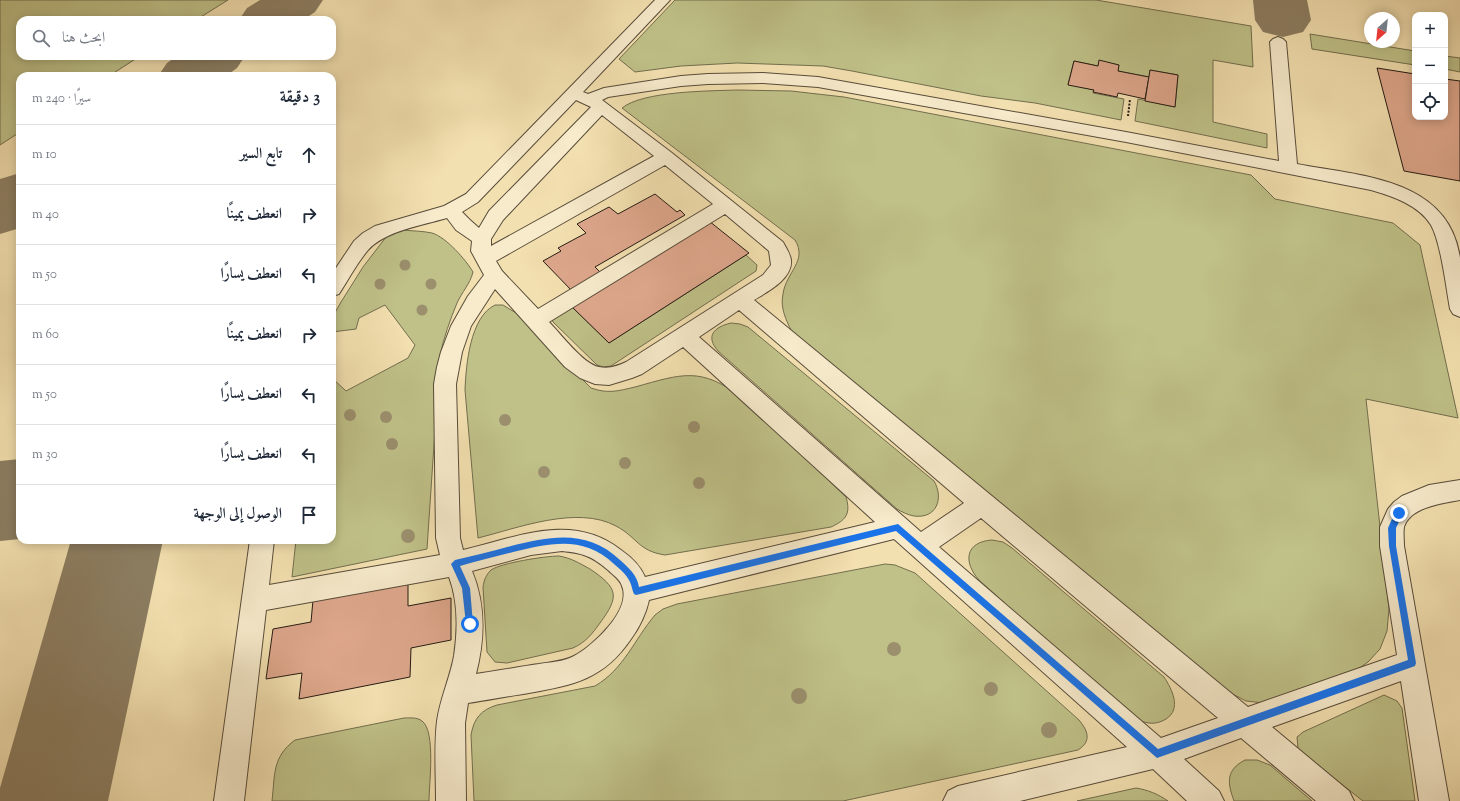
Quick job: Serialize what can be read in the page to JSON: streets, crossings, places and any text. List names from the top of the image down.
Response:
{
  "north": "bottom left",
  "page": {
    "map_buttons": ["+", "−"],
    "search": "ابحث هنا",
    "heading": ["3 دقيقة", "سيرًا · 240 m"],
    "list": [
      ["تابع السير", "10 m"],
      ["انعطف يمينًا", "40 m"],
      ["انعطف يسارًا", "50 m"],
      ["انعطف يمينًا", "60 m"],
      ["انعطف يسارًا", "50 m"],
      ["انعطف يسارًا", "30 m"],
      "الوصول إلى الوجهة"
    ]
  }
}
